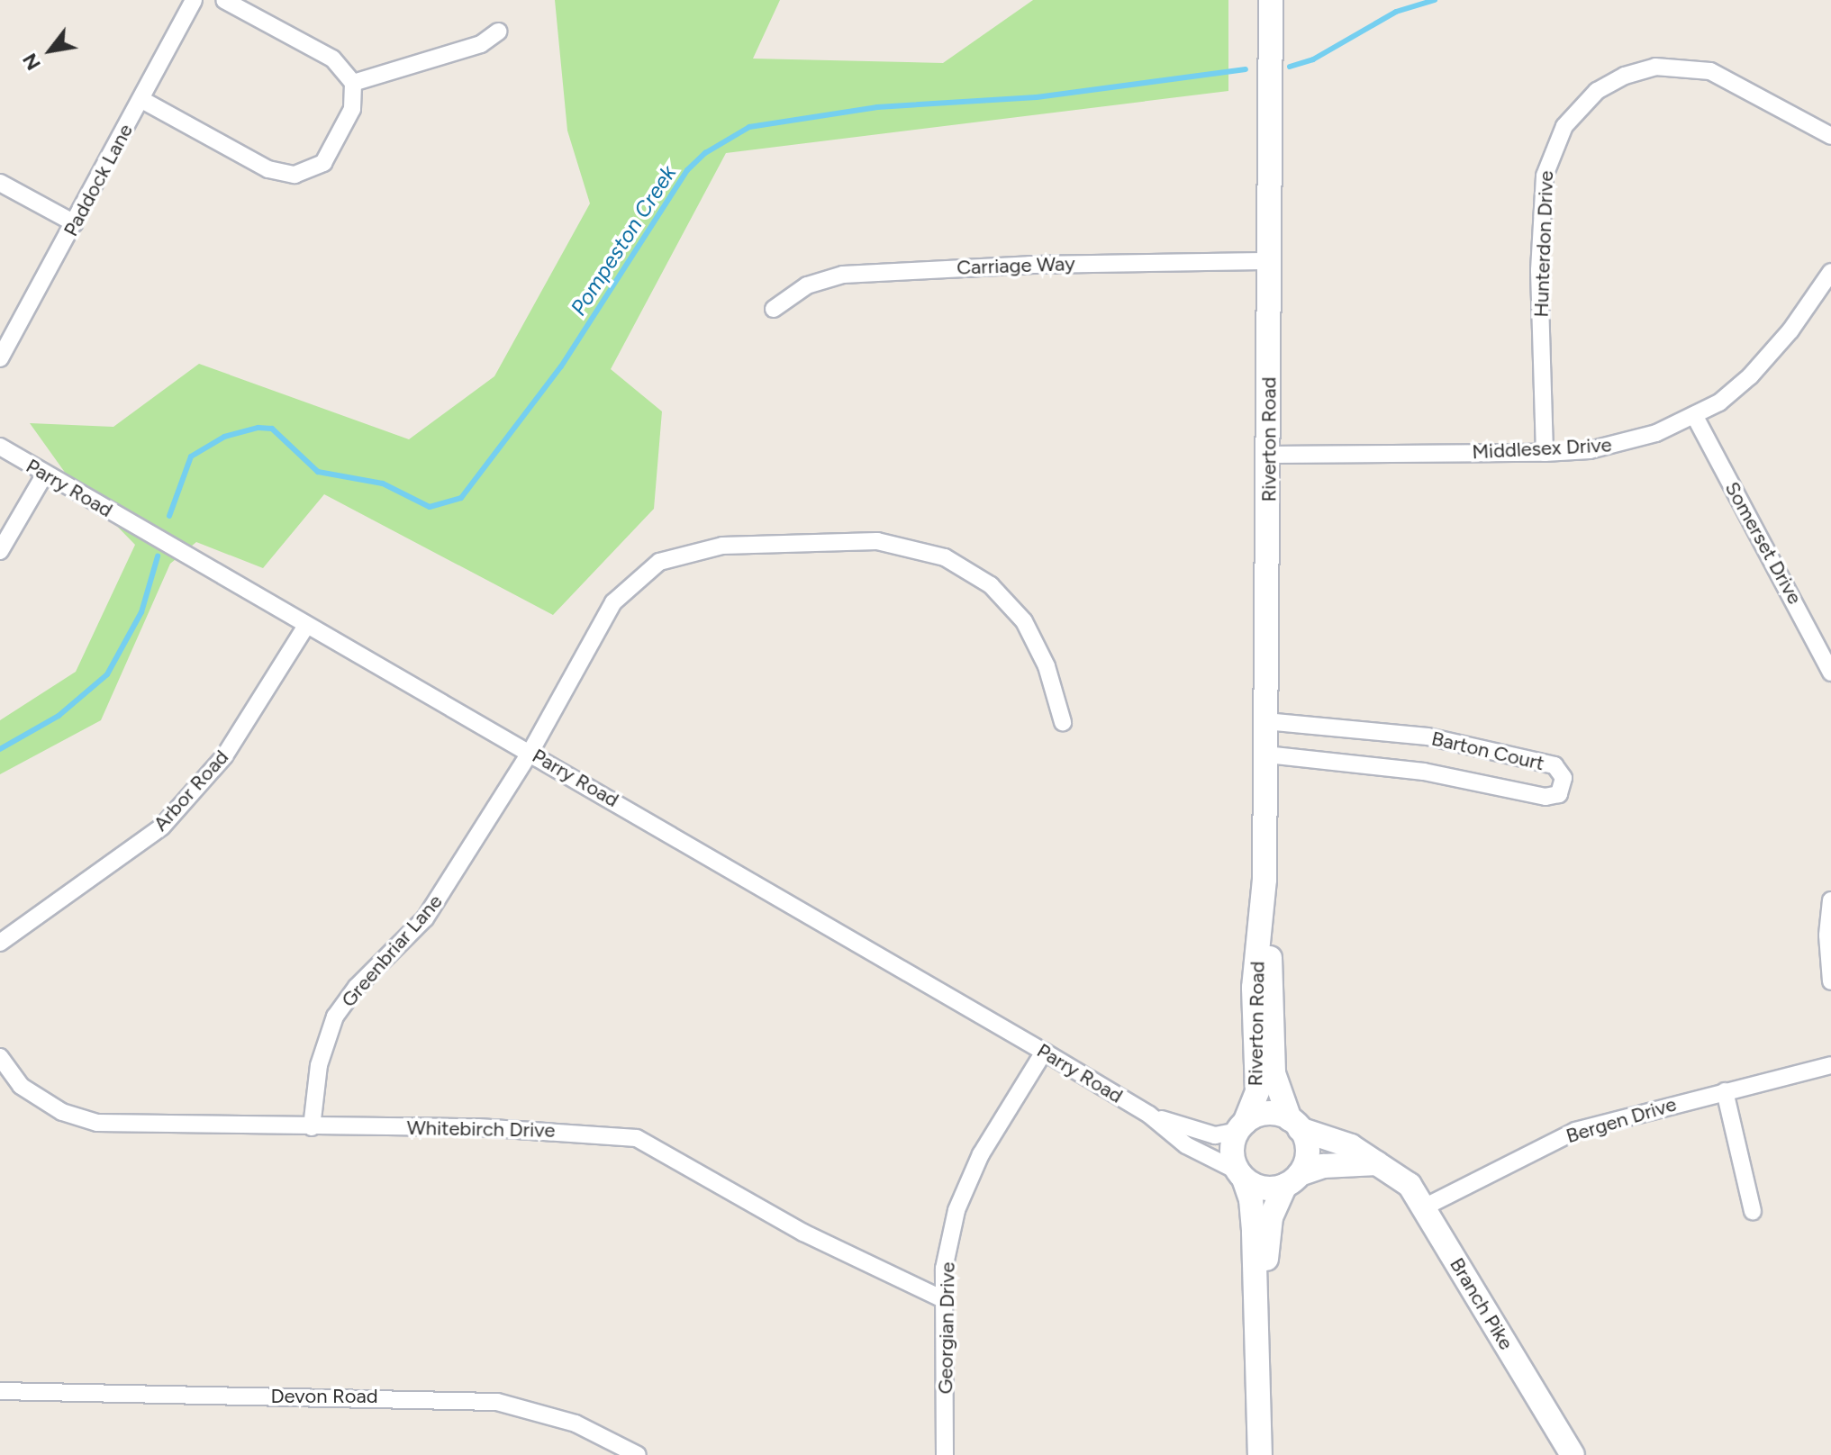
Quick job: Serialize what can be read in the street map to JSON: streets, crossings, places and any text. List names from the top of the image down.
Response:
{
  "streets": {
    "main road": ["Riverton Road", "Branch Pike"],
    "street": [
      "Paddock Lane",
      "Hunterdon Drive",
      "Carriage Way",
      "Middlesex Drive",
      "Parry Road",
      "Somerset Drive",
      "Barton Court",
      "Arbor Road",
      "Greenbriar Lane",
      "Bergen Drive",
      "Whitebirch Drive",
      "Georgian Drive",
      "Devon Road"
    ]
  },
  "crossings": [
    ["Hunterdon Drive", "Middlesex Drive"],
    ["Carriage Way", "Riverton Road"],
    ["Riverton Road", "Middlesex Drive"],
    ["Riverton Road", "Parry Road"],
    ["Riverton Road", "Barton Court"],
    ["Riverton Road", "Branch Pike"],
    ["Middlesex Drive", "Somerset Drive"],
    ["Parry Road", "Arbor Road"],
    ["Parry Road", "Greenbriar Lane"],
    ["Parry Road", "Branch Pike"],
    ["Parry Road", "Georgian Drive"],
    ["Greenbriar Lane", "Whitebirch Drive"],
    ["Bergen Drive", "Branch Pike"],
    ["Whitebirch Drive", "Georgian Drive"]
  ],
  "water": ["Pompeston Creek"],
  "north": "bottom left"
}
